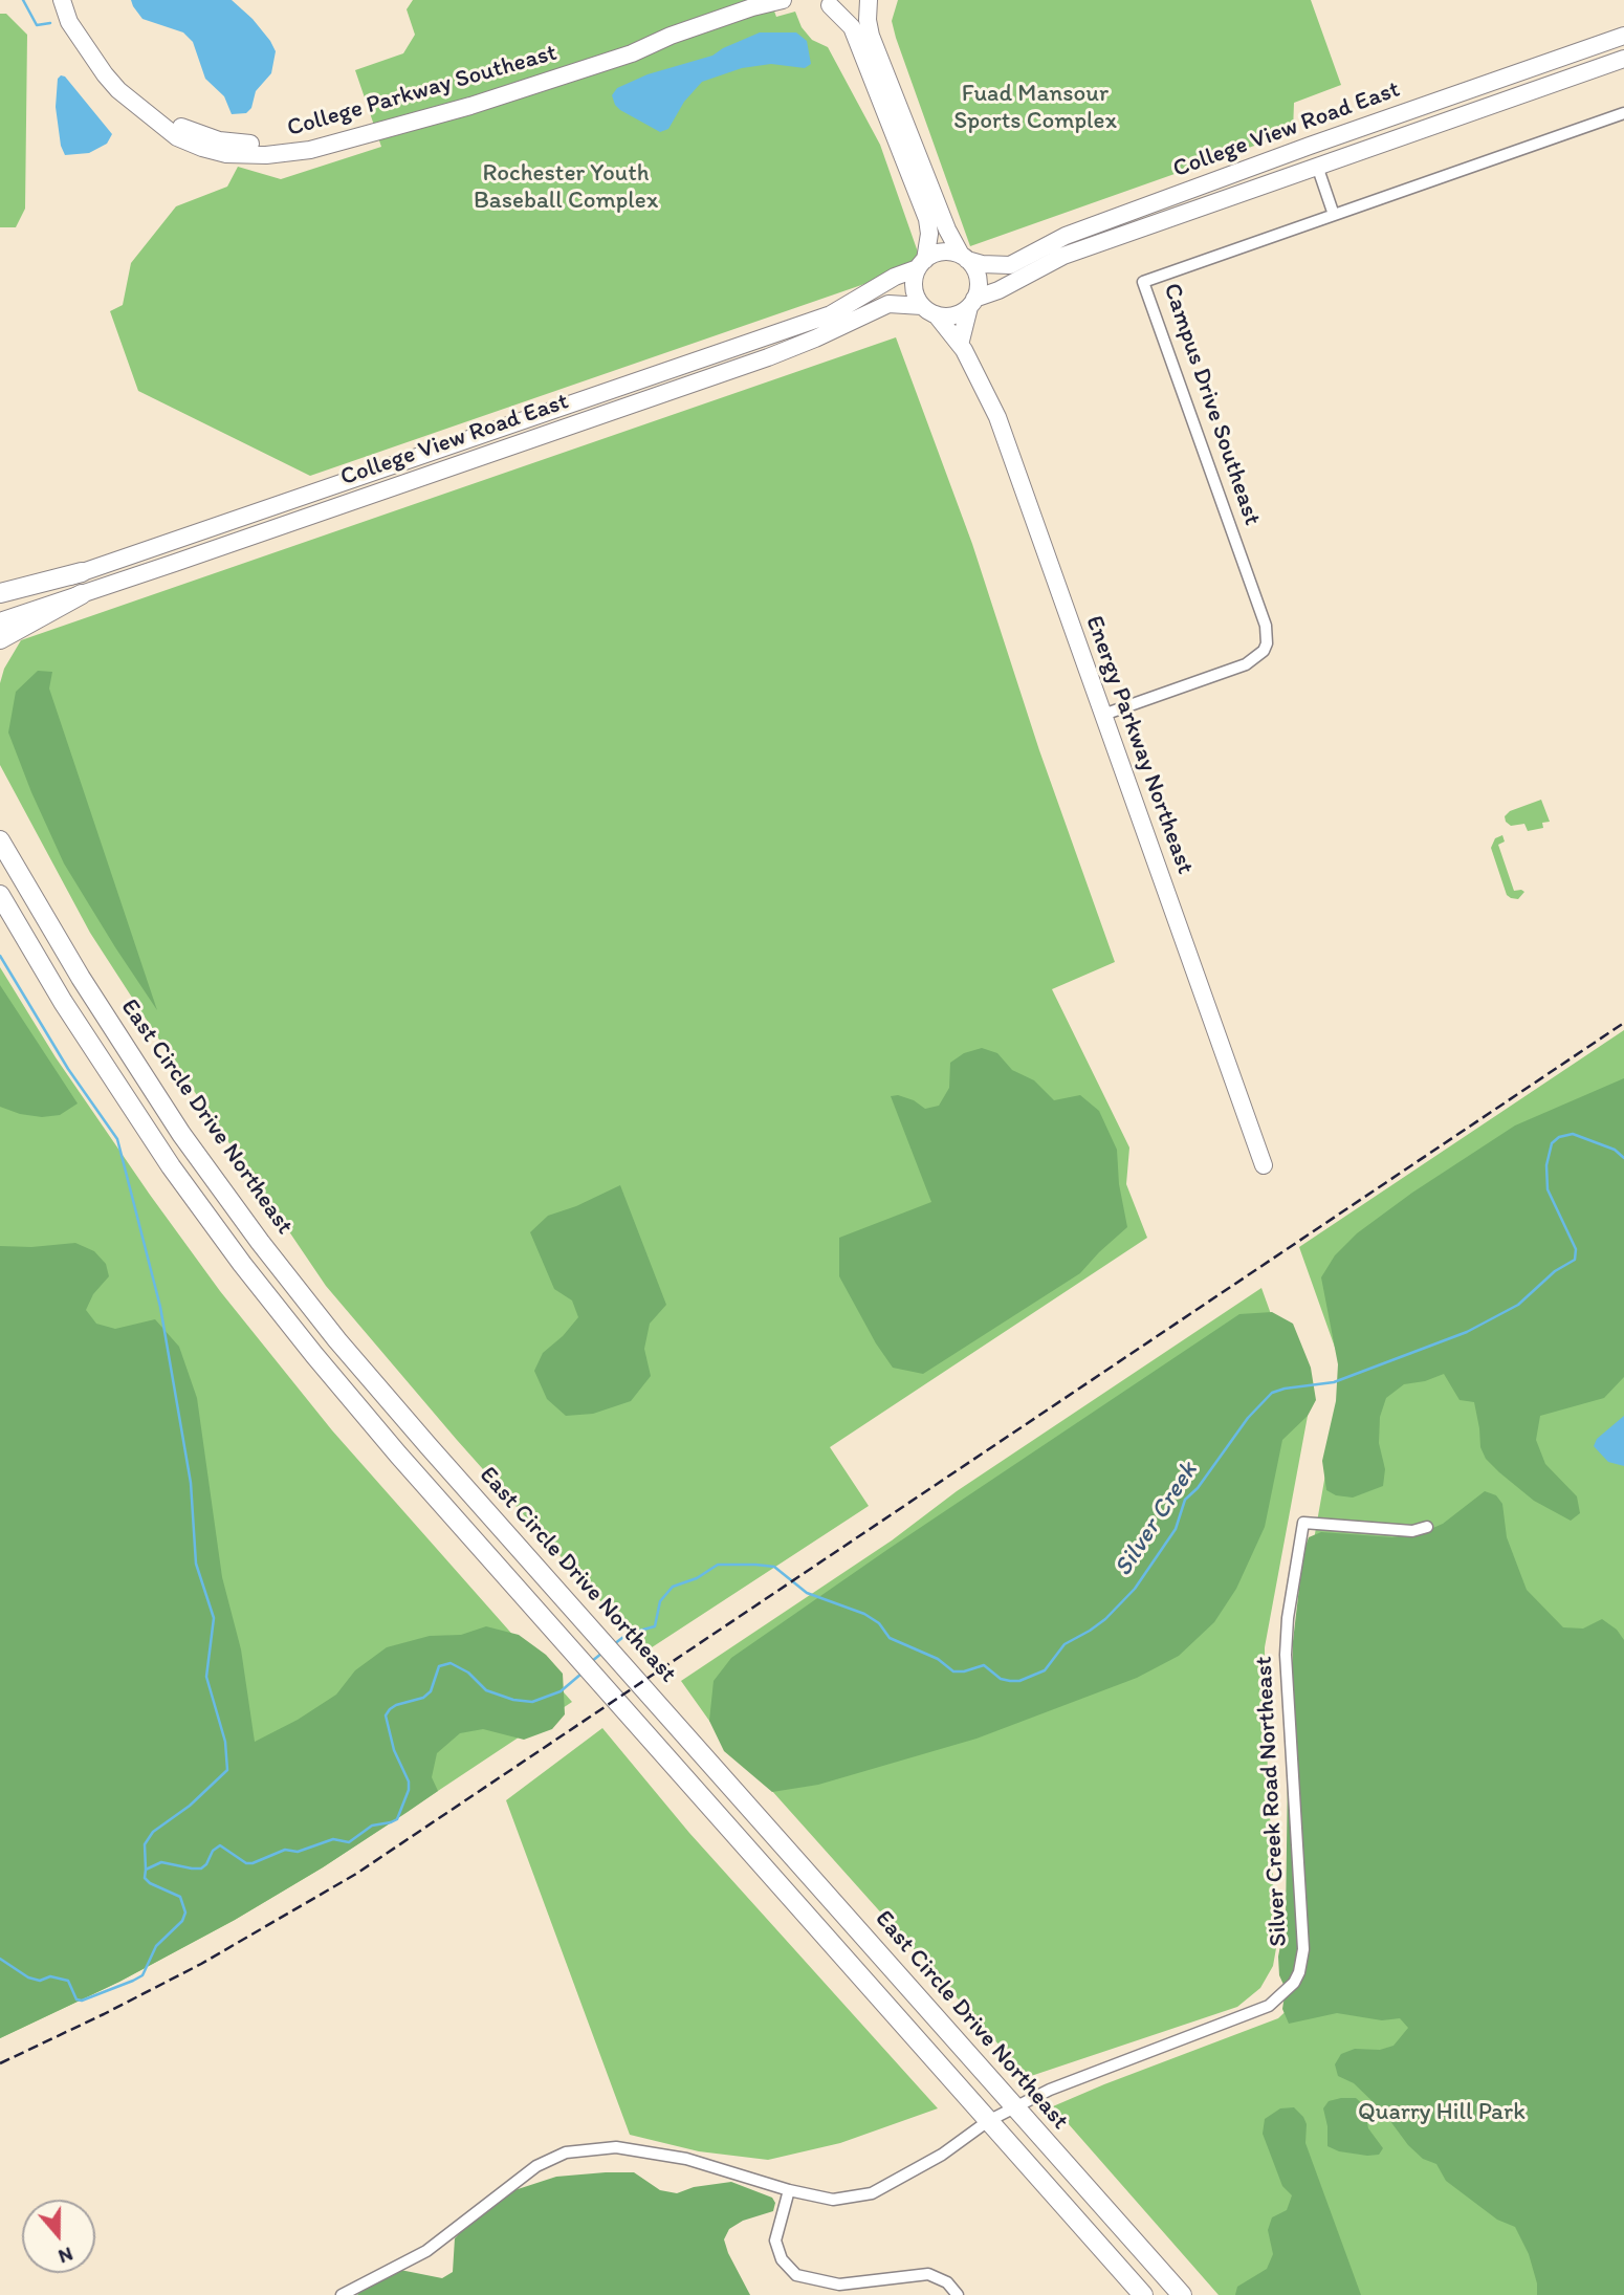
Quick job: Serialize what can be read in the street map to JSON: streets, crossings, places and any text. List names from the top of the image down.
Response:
{
  "streets": {
    "main road": [
      "College Parkway Southeast",
      "College View Road East",
      "Energy Parkway Northeast",
      "East Circle Drive Northeast"
    ],
    "street": ["Campus Drive Southeast", "Silver Creek Road Northeast"]
  },
  "crossings": [
    ["College View Road East", "Energy Parkway Northeast"],
    ["Campus Drive Southeast", "Energy Parkway Northeast"],
    ["East Circle Drive Northeast", "Silver Creek Road Northeast"]
  ],
  "water": ["Silver Creek"],
  "parks": ["Fuad Mansour Sports Complex", "Rochester Youth Baseball Complex", "Quarry Hill Park"],
  "north": "bottom"
}
